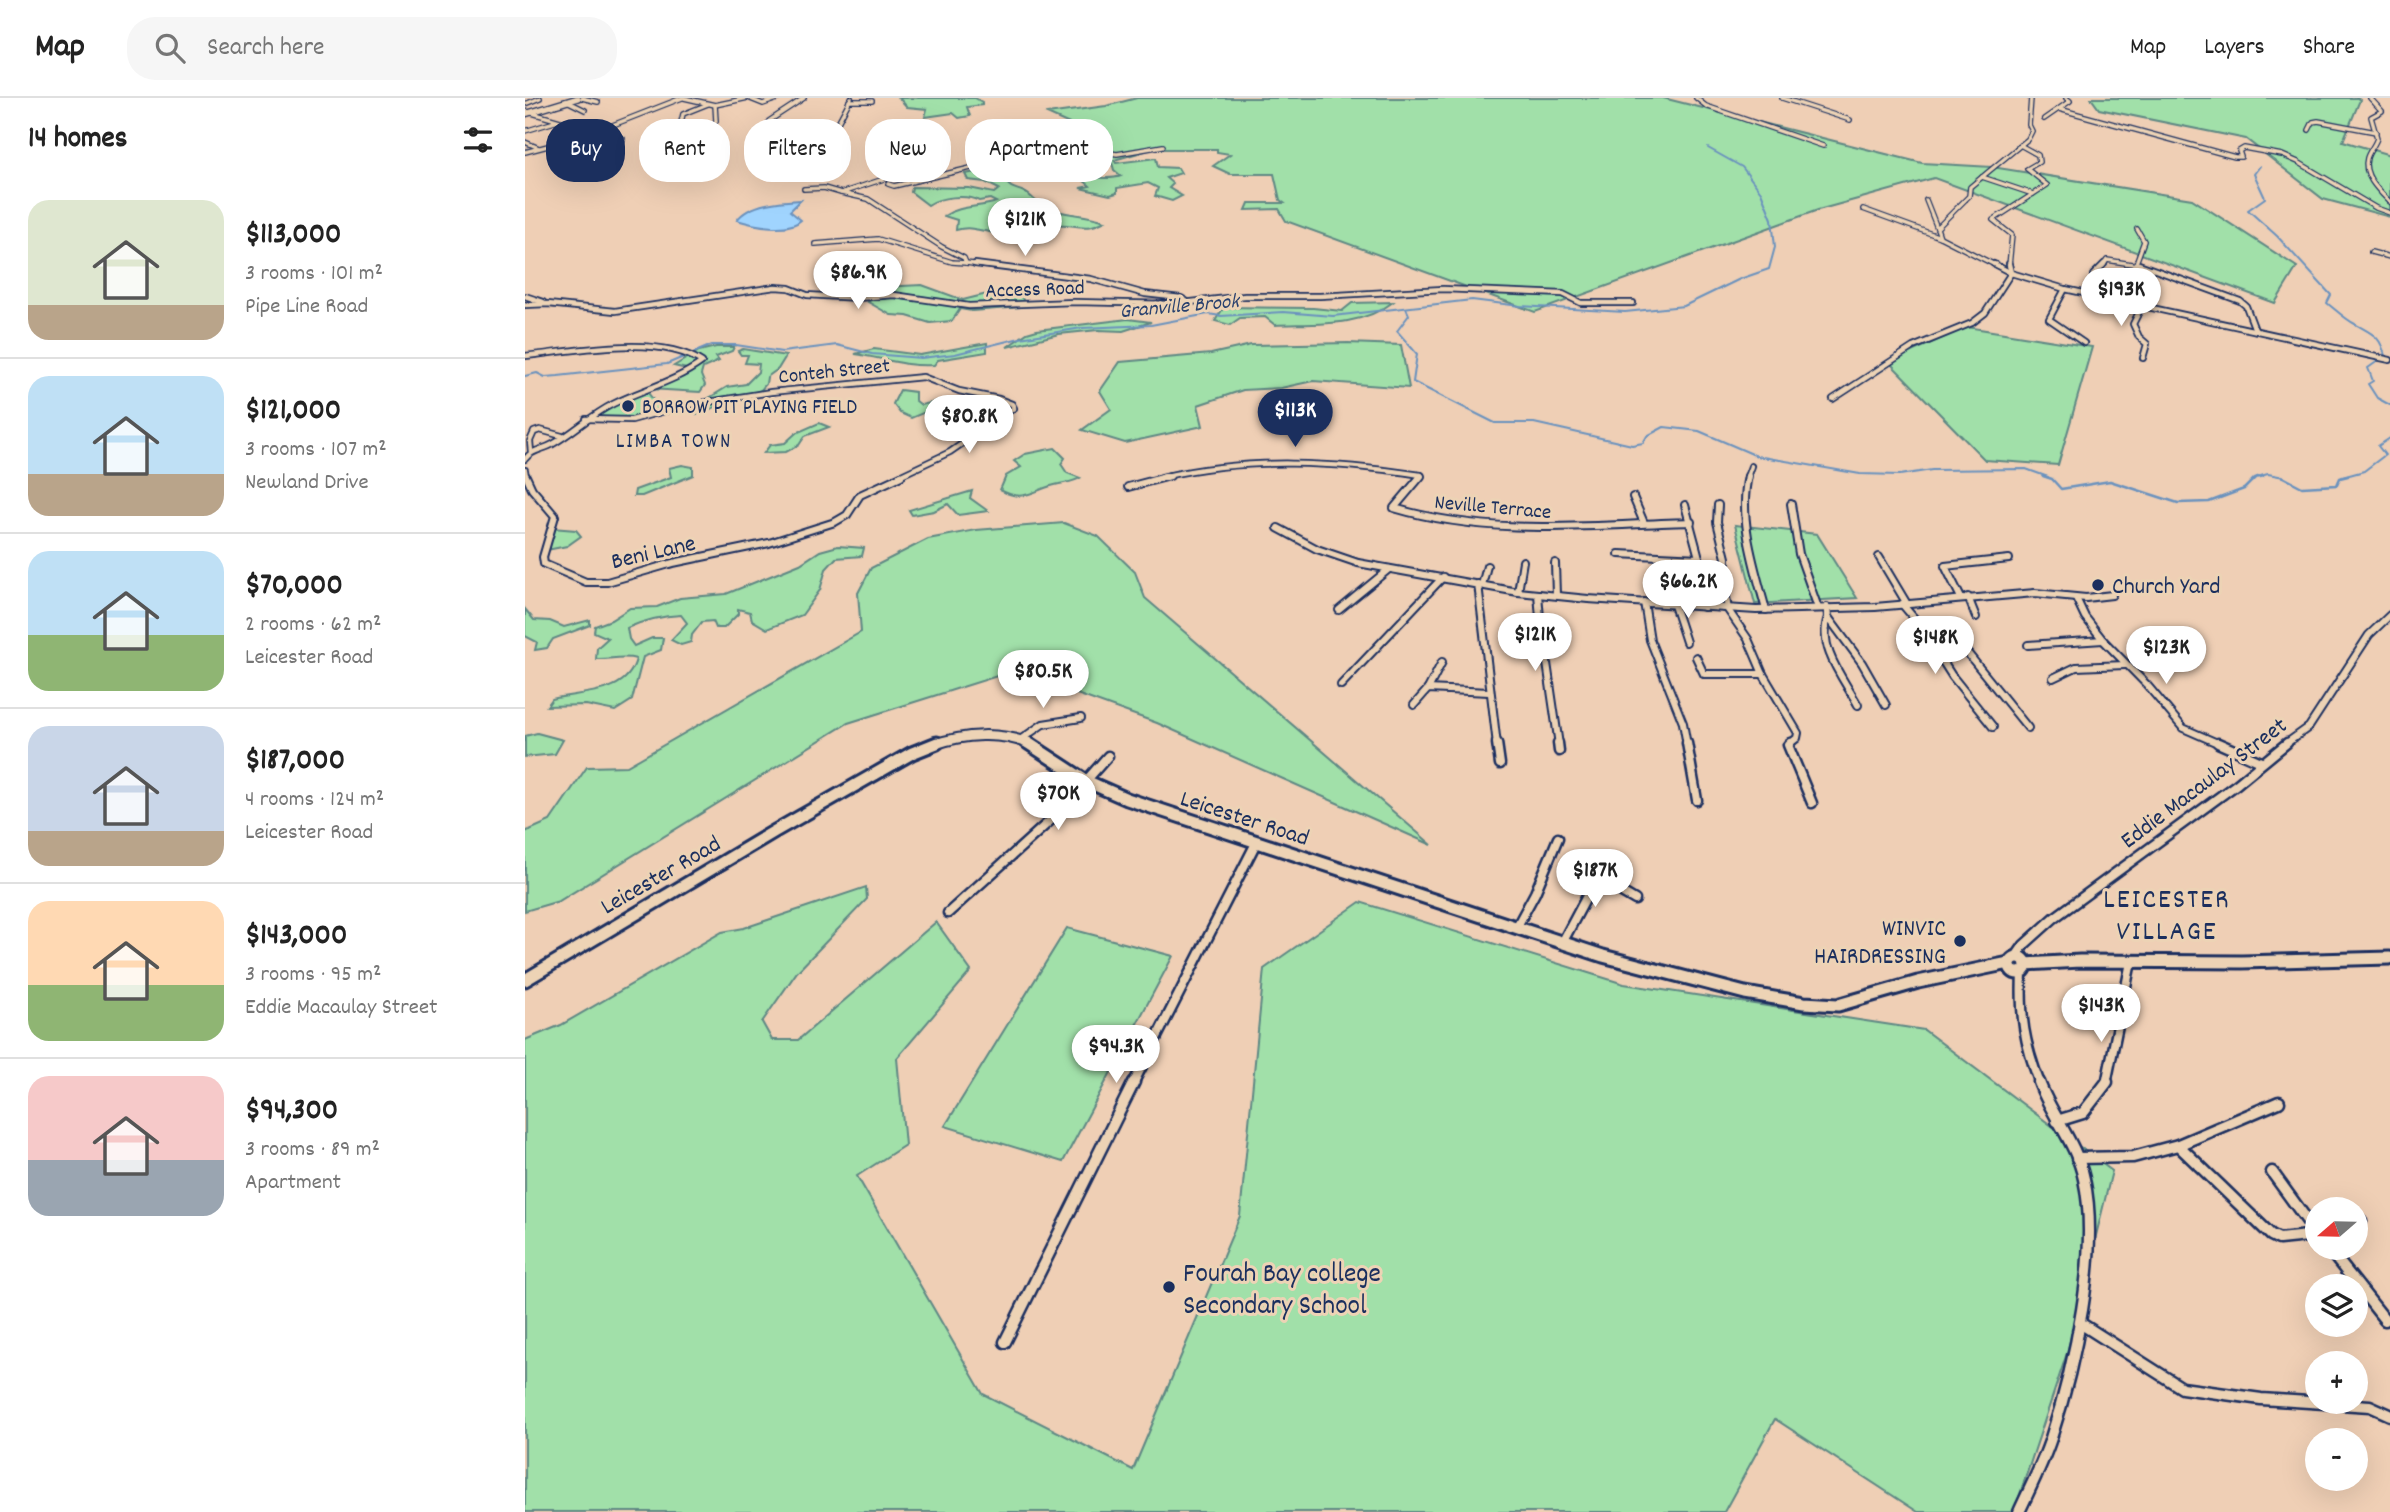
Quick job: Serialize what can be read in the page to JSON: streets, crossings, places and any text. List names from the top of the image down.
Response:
{
  "streets": {
    "street": [
      "Access Road",
      "Conteh Street",
      "Neville Terrace",
      "Beni Lane",
      "Eddie Macaulay Street",
      "Leicester Road"
    ]
  },
  "crossings": [
    ["Conteh Street", "Beni Lane"],
    ["Eddie Macaulay Street", "Leicester Road"]
  ],
  "districts": ["LIMBA TOWN", "LEICESTER VILLAGE"],
  "water": ["Granville Brook"],
  "places": [
    "BORROW PIT PLAYING FIELD",
    "Church Yard",
    "WINVIC HAIRDRESSING",
    "Fourah Bay college Secondary School"
  ],
  "north": "left",
  "page": {
    "header": "Map",
    "search": "Search here",
    "nav": ["Map", "Layers", "Share"],
    "heading": "14 homes",
    "chip": [
      "Buy",
      "Rent",
      "Filters",
      "New",
      "Apartment"
    ],
    "list": [
      {
        "name": "$113,000",
        "note": "3 rooms · 101 m² · Pipe Line Road"
      },
      {
        "name": "$121,000",
        "note": "3 rooms · 107 m² · Newland Drive"
      },
      {
        "name": "$70,000",
        "note": "2 rooms · 62 m² · Leicester Road"
      },
      {
        "name": "$187,000",
        "note": "4 rooms · 124 m² · Leicester Road"
      },
      {
        "name": "$143,000",
        "note": "3 rooms · 95 m² · Eddie Macaulay Street"
      },
      {
        "name": "$94,300",
        "note": "3 rooms · 89 m² · Apartment"
      }
    ],
    "price": [
      "$121K",
      "$86.9K",
      "$193K",
      "$113K",
      "$80.8K",
      "$66.2K",
      "$121K",
      "$148K",
      "$123K",
      "$80.5K",
      "$70K",
      "$187K",
      "$143K",
      "$94.3K"
    ],
    "map_buttons": ["+", "−"]
  }
}
